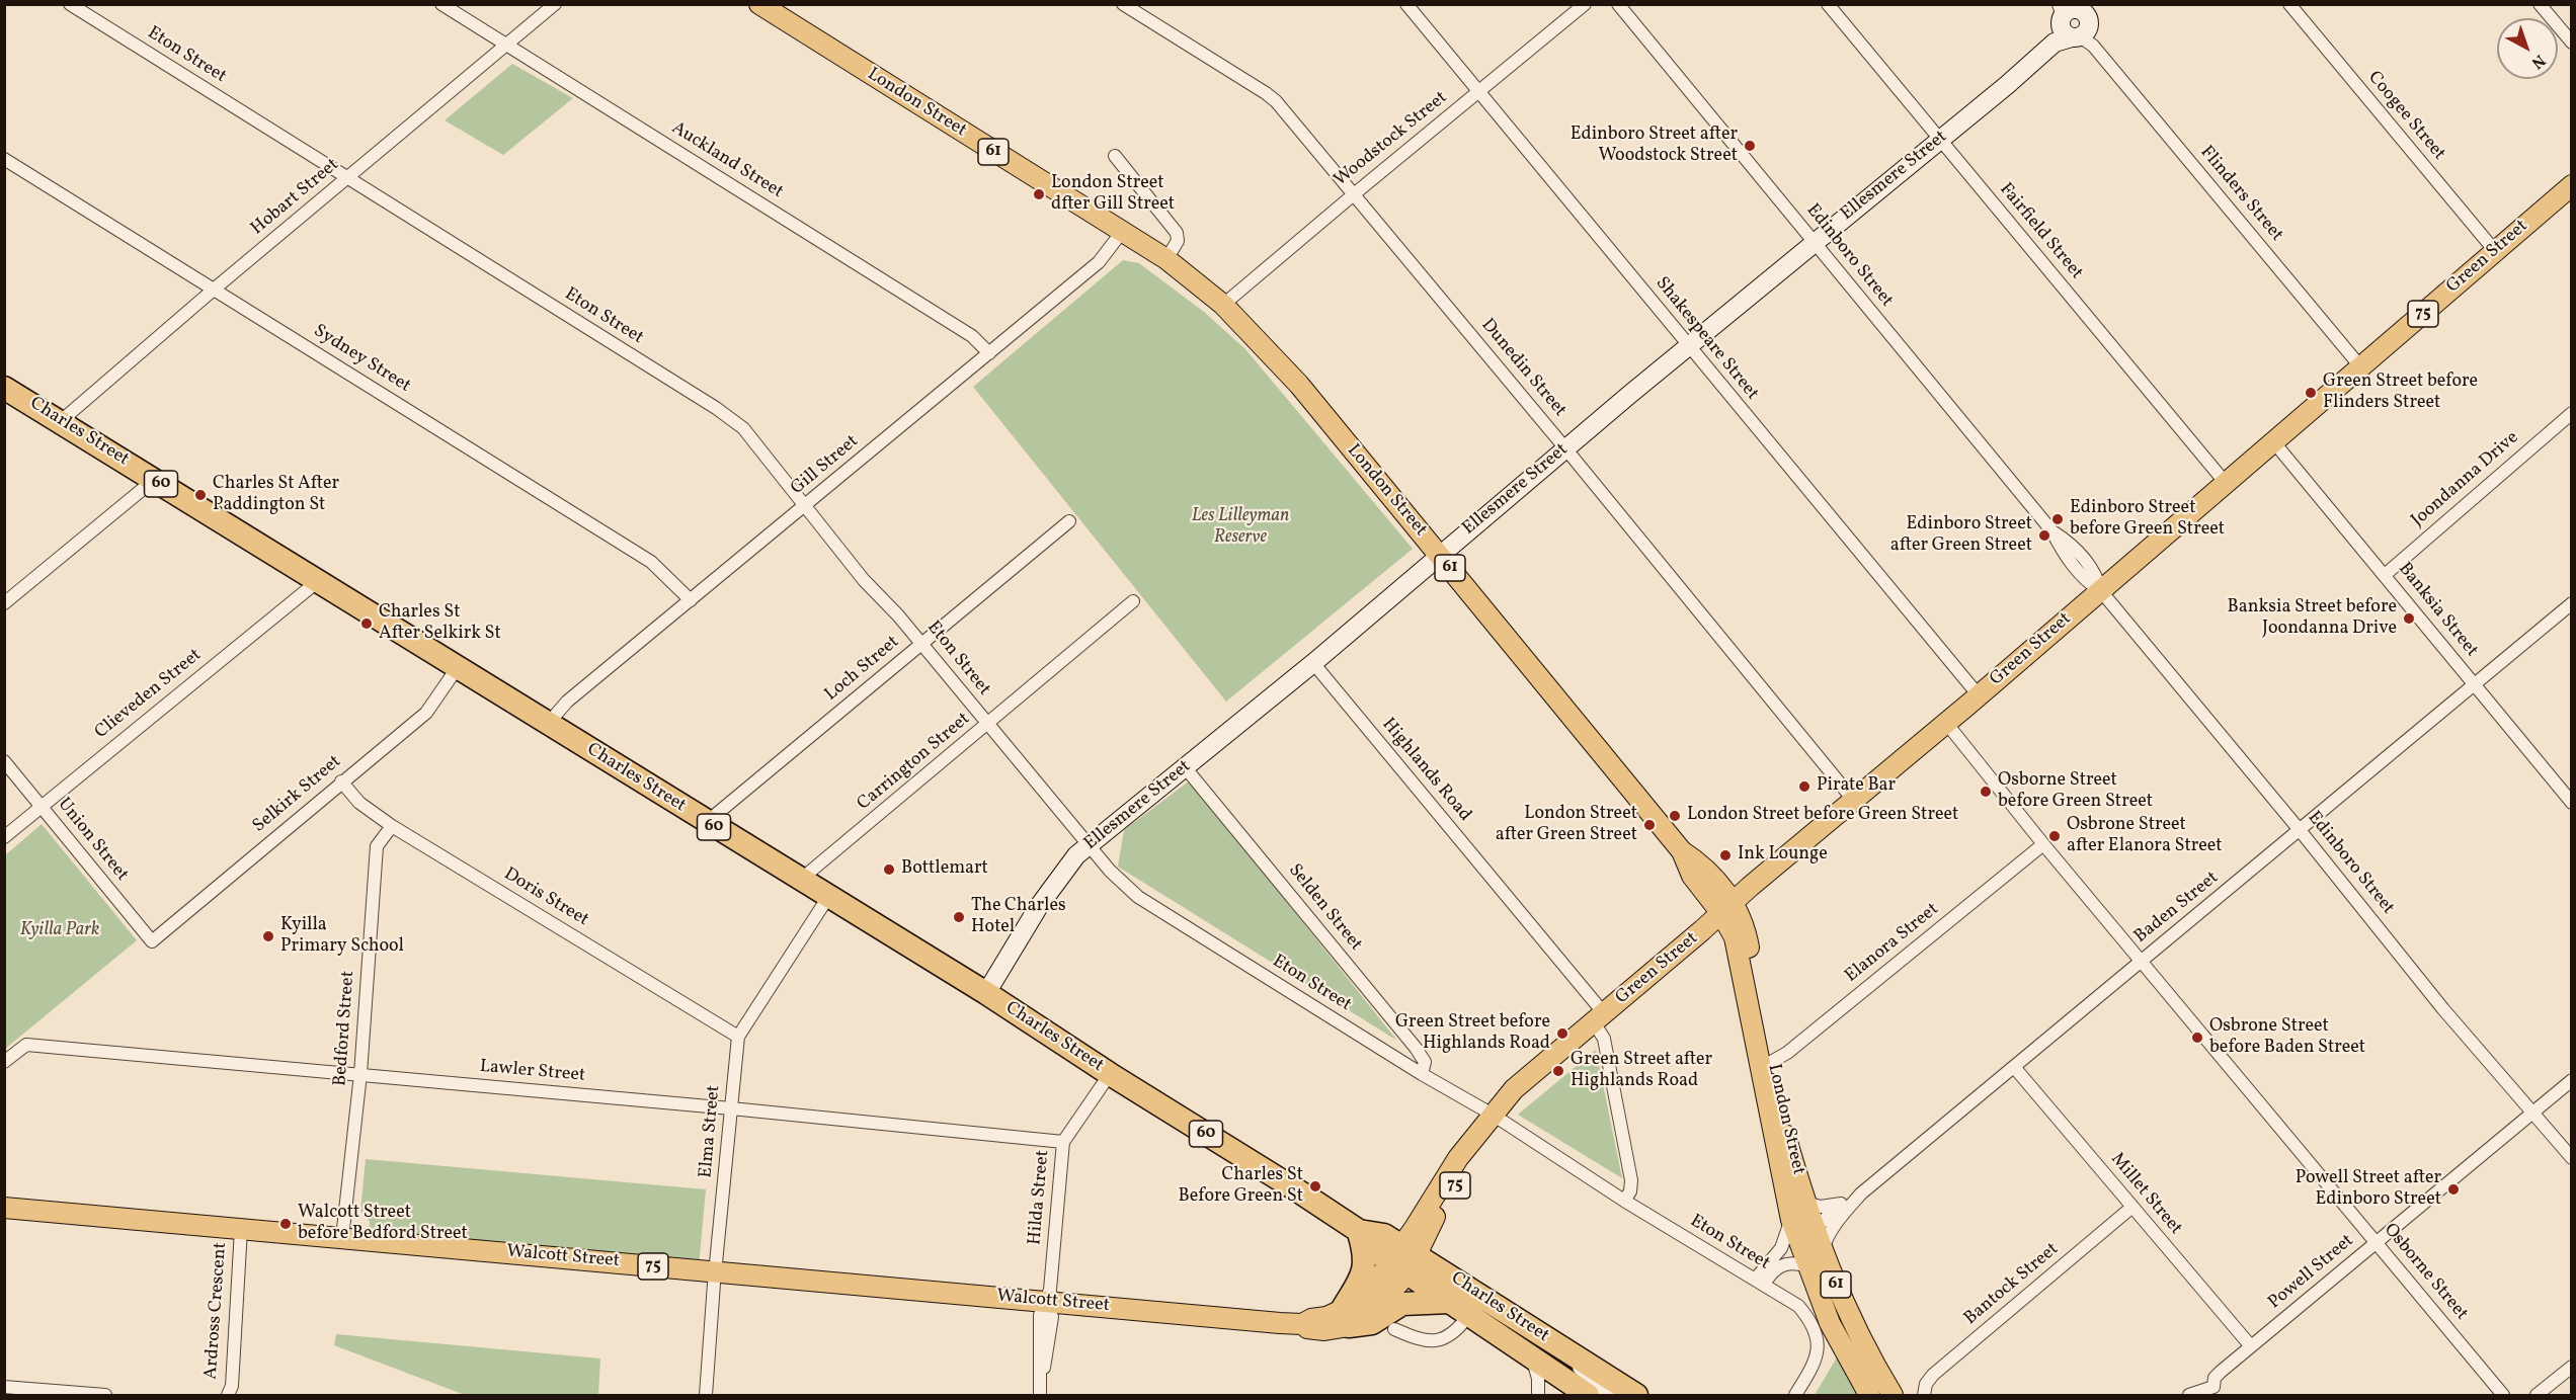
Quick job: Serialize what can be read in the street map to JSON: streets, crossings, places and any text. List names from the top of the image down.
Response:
{
  "streets": {
    "highway": ["Charles Street", "60"],
    "main road": [
      "London Street",
      "61",
      "Green Street",
      "75",
      "Walcott Street"
    ],
    "street": [
      "Eton Street",
      "Coogee Street",
      "Woodstock Street",
      "Auckland Street",
      "Ellesmere Street",
      "Flinders Street",
      "Hobart Street",
      "Fairfield Street",
      "Edinboro Street",
      "Shakespeare Street",
      "Sydney Street",
      "Dunedin Street",
      "Gill Street",
      "Joondanna Drive",
      "Banksia Street",
      "Loch Street",
      "Clieveden Street",
      "Carrington Street",
      "Highlands Road",
      "Selkirk Street",
      "Union Street",
      "Doris Street",
      "Selden Street",
      "Baden Street",
      "Elanora Street",
      "Bedford Street",
      "Lawler Street",
      "Elma Street",
      "Millet Street",
      "Hilda Street",
      "Powell Street",
      "Osborne Street",
      "Bantock Street",
      "Ardross Crescent"
    ]
  },
  "crossings": [
    ["Eton Street", "Ellesmere Street"],
    ["Eton Street", "Hobart Street"],
    ["Eton Street", "Green Street"],
    ["Eton Street", "Gill Street"],
    ["Eton Street", "Loch Street"],
    ["Eton Street", "Carrington Street"],
    ["Eton Street", "Highlands Road"],
    ["Eton Street", "Selden Street"],
    ["London Street", "Woodstock Street"],
    ["London Street", "Ellesmere Street"],
    ["London Street", "Green Street"],
    ["London Street", "Gill Street"],
    ["London Street", "Baden Street"],
    ["London Street", "Elanora Street"],
    ["Coogee Street", "Green Street"],
    ["Woodstock Street", "Shakespeare Street"],
    ["Woodstock Street", "Dunedin Street"],
    ["Auckland Street", "Hobart Street"],
    ["Auckland Street", "Gill Street"],
    ["Ellesmere Street", "Flinders Street"],
    ["Ellesmere Street", "Fairfield Street"],
    ["Ellesmere Street", "Edinboro Street"],
    ["Ellesmere Street", "Shakespeare Street"],
    ["Ellesmere Street", "Dunedin Street"],
    ["Ellesmere Street", "Charles Street"],
    ["Ellesmere Street", "Highlands Road"],
    ["Ellesmere Street", "Selden Street"],
    ["Flinders Street", "Green Street"],
    ["Hobart Street", "Sydney Street"],
    ["Hobart Street", "Charles Street"],
    ["Fairfield Street", "Green Street"],
    ["Edinboro Street", "Green Street"],
    ["Edinboro Street", "Baden Street"],
    ["Edinboro Street", "Powell Street"],
    ["Green Street", "Shakespeare Street"],
    ["Green Street", "Dunedin Street"],
    ["Green Street", "Charles Street"],
    ["Green Street", "Banksia Street"],
    ["Green Street", "Highlands Road"],
    ["Green Street", "Walcott Street"],
    ["Green Street", "Osborne Street"],
    ["Sydney Street", "Gill Street"],
    ["Charles Street", "Gill Street"],
    ["Charles Street", "Loch Street"],
    ["Charles Street", "Clieveden Street"],
    ["Charles Street", "Carrington Street"],
    ["Charles Street", "Selkirk Street"],
    ["Charles Street", "Elma Street"],
    ["Charles Street", "Hilda Street"],
    ["Charles Street", "Walcott Street"],
    ["Joondanna Drive", "Banksia Street"],
    ["Banksia Street", "Baden Street"],
    ["Clieveden Street", "Union Street"],
    ["Selkirk Street", "Union Street"],
    ["Selkirk Street", "Doris Street"],
    ["Doris Street", "Bedford Street"],
    ["Doris Street", "Elma Street"],
    ["Baden Street", "Millet Street"],
    ["Baden Street", "Osborne Street"],
    ["Elanora Street", "Osborne Street"],
    ["Bedford Street", "Lawler Street"],
    ["Bedford Street", "Walcott Street"],
    ["Lawler Street", "Elma Street"],
    ["Lawler Street", "Hilda Street"],
    ["Elma Street", "Walcott Street"],
    ["Millet Street", "Powell Street"],
    ["Millet Street", "Bantock Street"],
    ["Hilda Street", "Walcott Street"],
    ["Walcott Street", "Ardross Crescent"],
    ["Powell Street", "Osborne Street"]
  ],
  "parks": ["Les Lilleyman Reserve", "Kyilla Park"],
  "places": [
    "Edinboro Street after Woodstock Street",
    "London Street dfter Gill Street",
    "Green Street before Flinders Street",
    "Charles St After Paddington St",
    "Edinboro Street before Green Street",
    "Edinboro Street after Green Street",
    "Banksia Street before Joondanna Drive",
    "Charles St After Selkirk St",
    "Pirate Bar",
    "Osborne Street before Green Street",
    "London Street before Green Street",
    "London Street after Green Street",
    "Osbrone Street after Elanora Street",
    "Ink Lounge",
    "Bottlemart",
    "The Charles Hotel",
    "Kyilla Primary School",
    "Green Street before Highlands Road",
    "Osbrone Street before Baden Street",
    "Green Street after Highlands Road",
    "Charles St Before Green St",
    "Powell Street after Edinboro Street",
    "Walcott Street before Bedford Street"
  ],
  "north": "bottom right"
}
